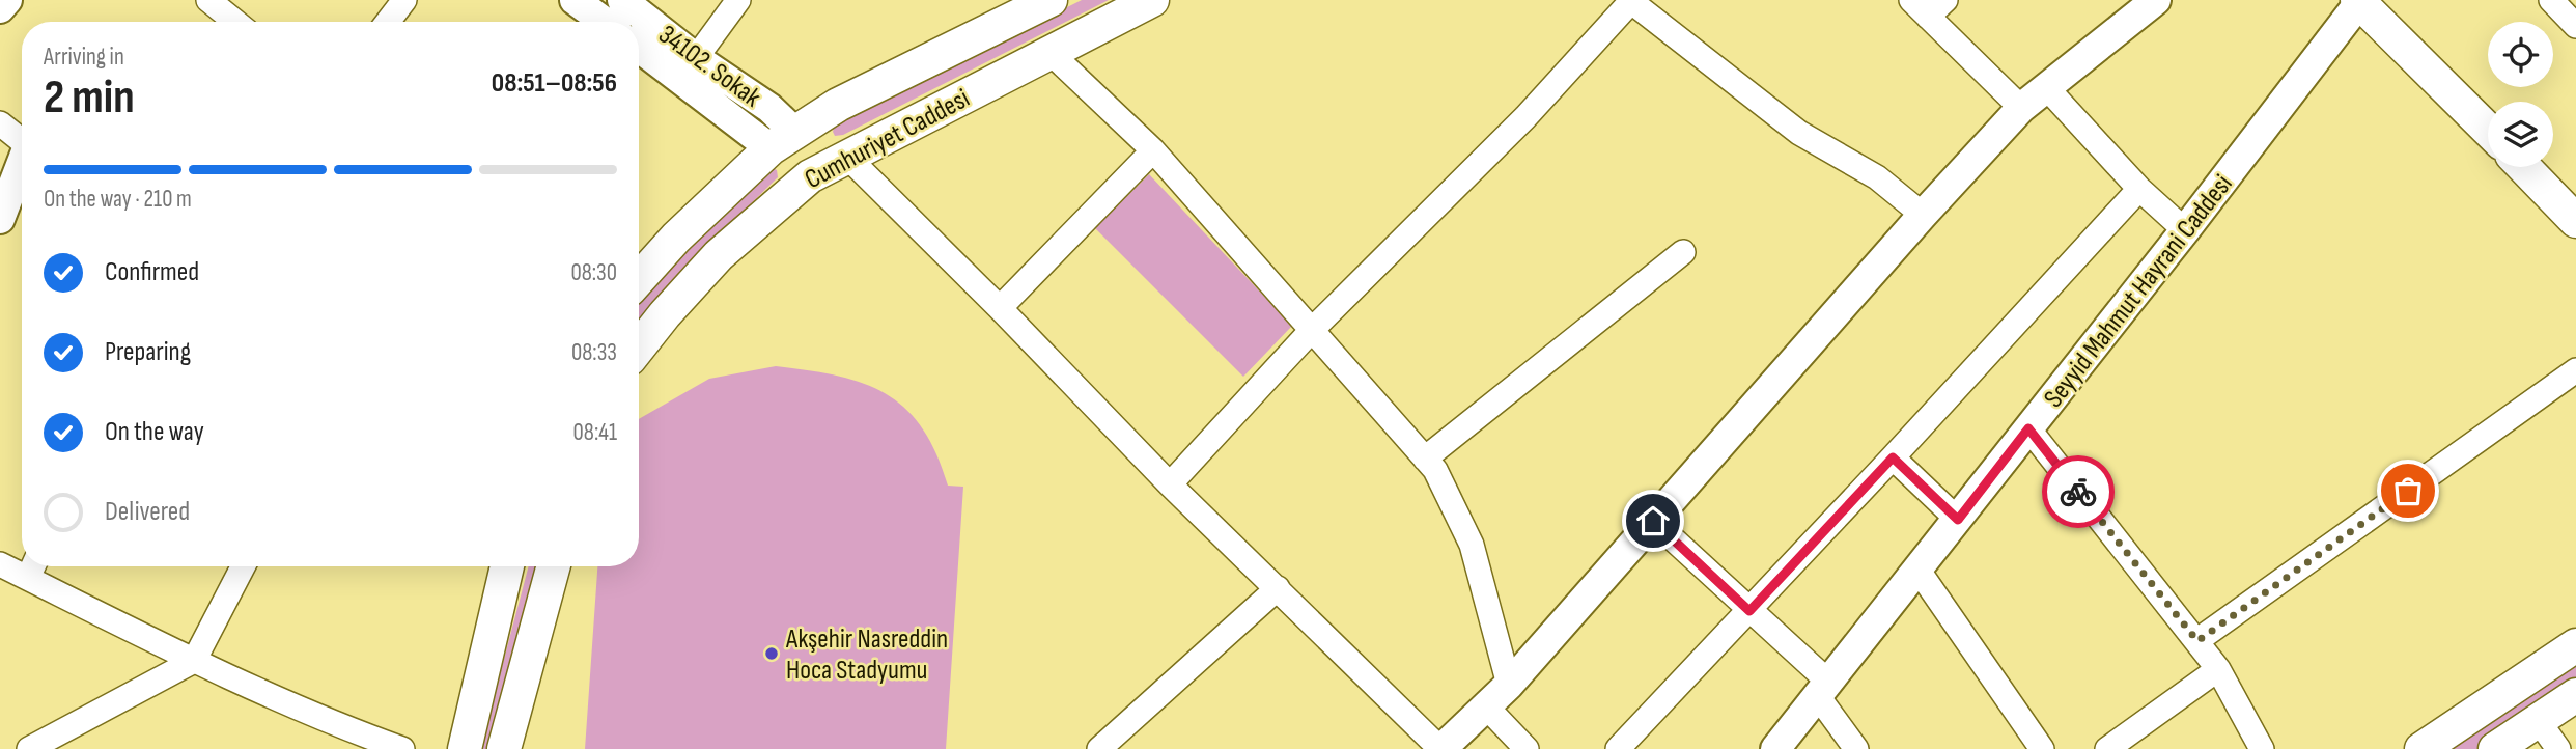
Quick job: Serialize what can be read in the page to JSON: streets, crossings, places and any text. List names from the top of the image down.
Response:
{
  "streets": {
    "main road": ["Cumhuriyet Caddesi"],
    "street": ["34102. Sokak", "Seyyid Mahmut Hayrani Caddesi"]
  },
  "crossings": [
    ["34102. Sokak", "Cumhuriyet Caddesi"]
  ],
  "places": ["Akşehir Nasreddin Hoca Stadyumu"],
  "page": {
    "heading": ["2 min", "Arriving in", "08:51–08:56"],
    "bar": "On the way · 210 m",
    "list": [
      ["Confirmed", "08:30"],
      ["Preparing", "08:33"],
      ["On the way", "08:41"],
      "Delivered"
    ]
  }
}
